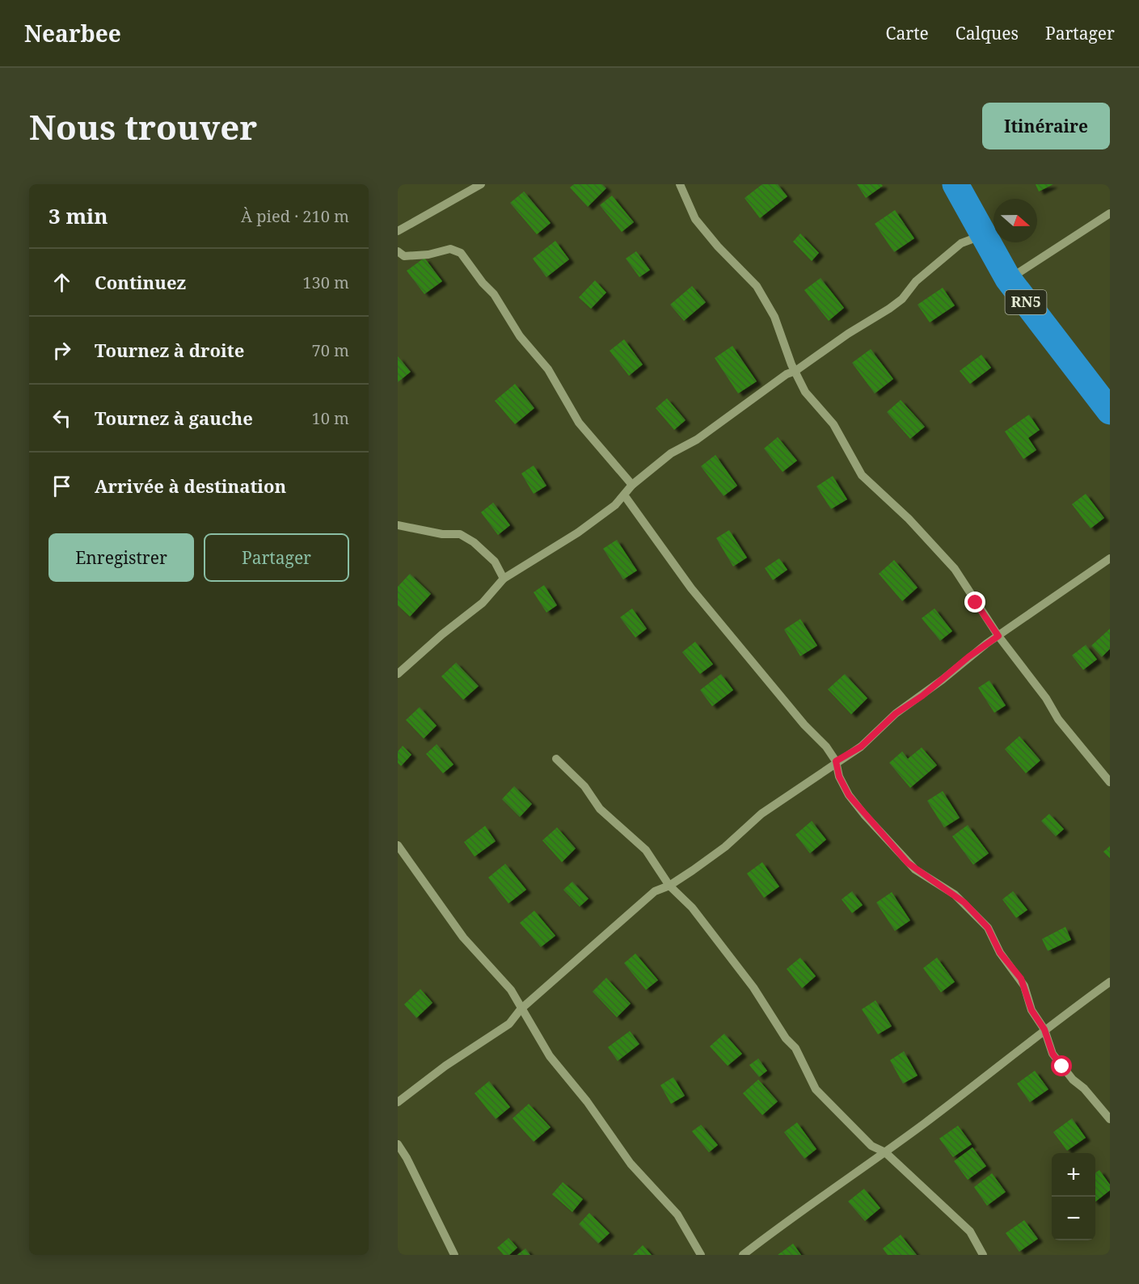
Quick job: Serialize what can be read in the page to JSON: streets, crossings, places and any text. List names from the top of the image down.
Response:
{
  "streets": {
    "highway": ["RN5"]
  },
  "north": "right",
  "page": {
    "header": "Nearbee",
    "nav": ["Carte", "Calques", "Partager"],
    "buttons": [
      "Itinéraire",
      ["Enregistrer", "Partager"]
    ],
    "title": "Nous trouver",
    "heading": ["3 min", "À pied · 210 m"],
    "list": [
      ["Continuez", "130 m"],
      ["Tournez à droite", "70 m"],
      ["Tournez à gauche", "10 m"],
      "Arrivée à destination"
    ],
    "map_buttons": ["+", "−"]
  }
}
